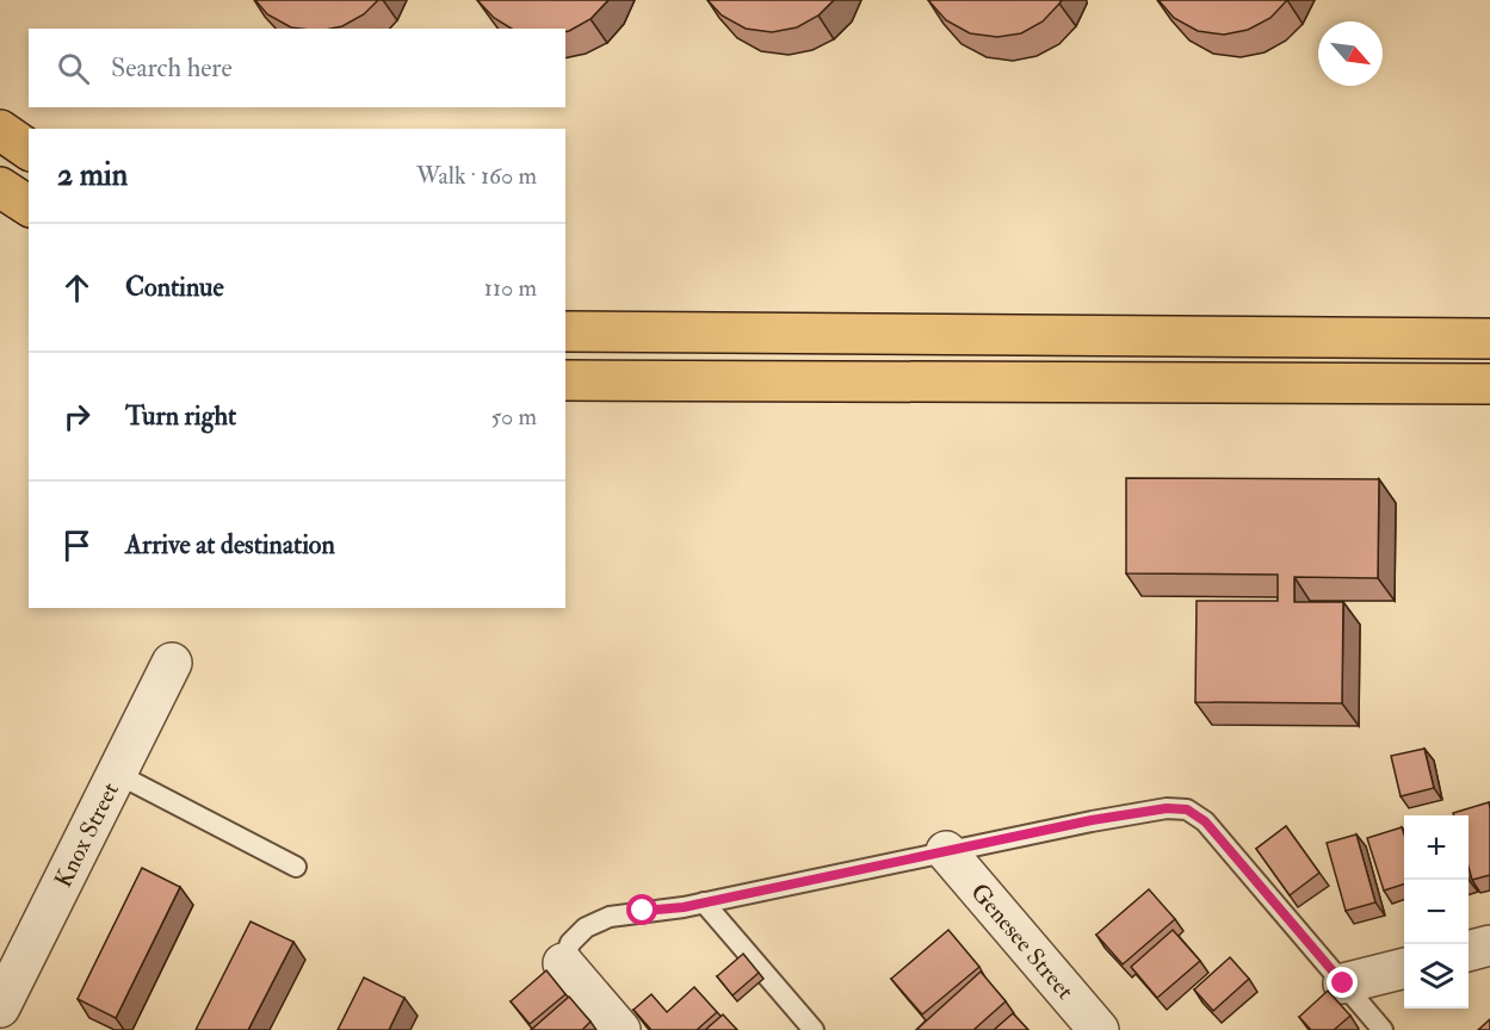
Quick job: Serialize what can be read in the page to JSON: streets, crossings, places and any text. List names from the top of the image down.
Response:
{
  "streets": {
    "street": ["Knox Street", "Genesee Street"]
  },
  "north": "bottom right",
  "page": {
    "search": "Search here",
    "heading": ["2 min", "Walk · 160 m"],
    "list": [
      ["Continue", "110 m"],
      ["Turn right", "50 m"],
      "Arrive at destination"
    ],
    "map_buttons": ["+", "−"]
  }
}
